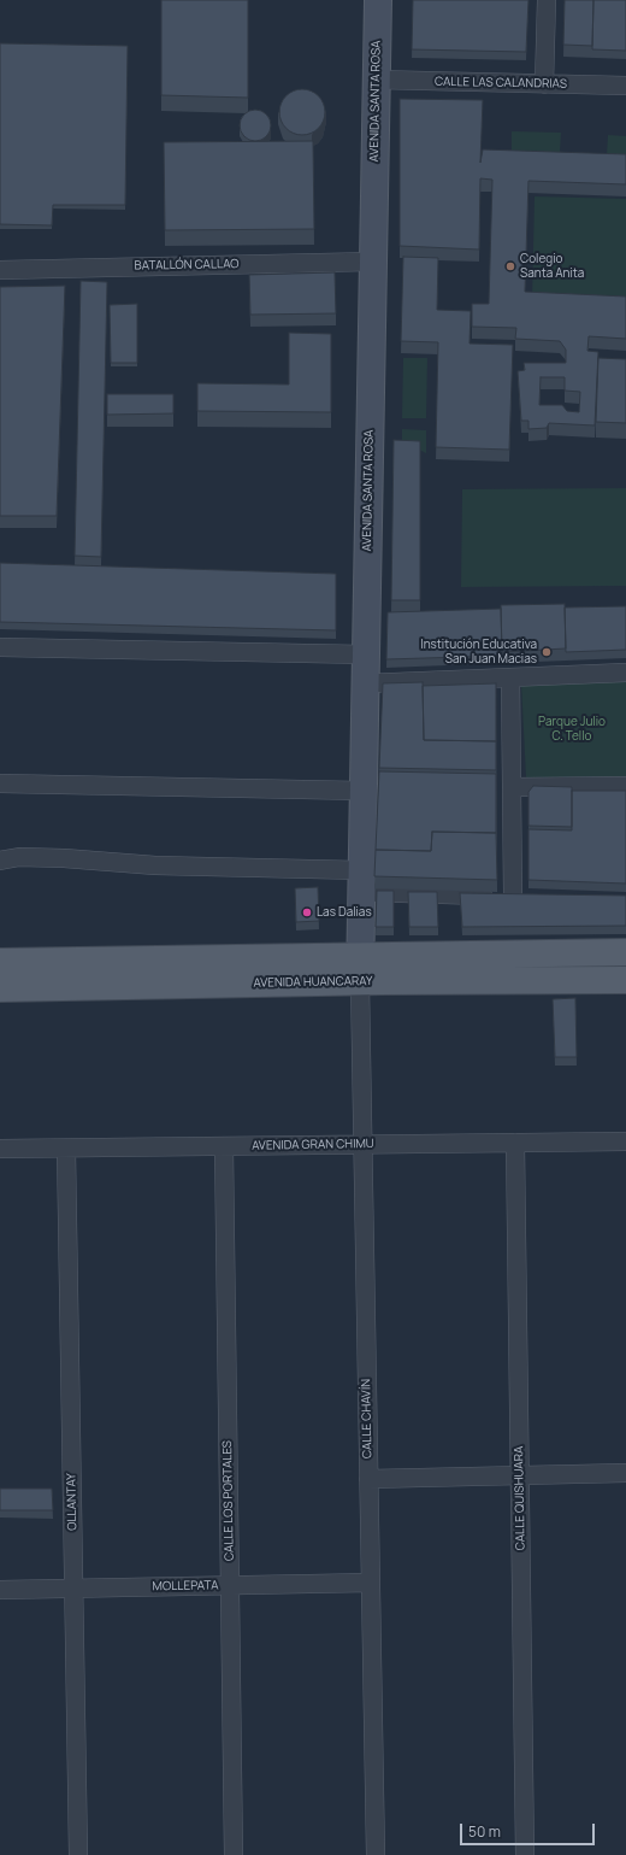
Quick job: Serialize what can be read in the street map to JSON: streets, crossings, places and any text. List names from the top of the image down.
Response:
{
  "streets": {
    "main road": ["AVENIDA HUANCARAY"],
    "street": [
      "CALLE LAS CALANDRIAS",
      "AVENIDA SANTA ROSA",
      "BATALLÓN CALLAO",
      "AVENIDA GRAN CHIMU",
      "CALLE CHAVÍN",
      "CALLE QUISHUARA",
      "CALLE LOS PORTALES",
      "OLLANTAY",
      "MOLLEPATA"
    ]
  },
  "crossings": [
    ["CALLE LAS CALANDRIAS", "AVENIDA SANTA ROSA"],
    ["AVENIDA SANTA ROSA", "BATALLÓN CALLAO"],
    ["AVENIDA SANTA ROSA", "AVENIDA HUANCARAY"],
    ["AVENIDA SANTA ROSA", "CALLE CHAVÍN"],
    ["AVENIDA HUANCARAY", "CALLE CHAVÍN"],
    ["AVENIDA GRAN CHIMU", "CALLE CHAVÍN"],
    ["AVENIDA GRAN CHIMU", "CALLE QUISHUARA"],
    ["AVENIDA GRAN CHIMU", "CALLE LOS PORTALES"],
    ["AVENIDA GRAN CHIMU", "OLLANTAY"],
    ["CALLE CHAVÍN", "MOLLEPATA"],
    ["CALLE LOS PORTALES", "MOLLEPATA"],
    ["OLLANTAY", "MOLLEPATA"]
  ],
  "parks": ["Parque Julio C. Tello"],
  "places": ["Colegio Santa Anita", "Institución Educativa San Juan Macias", "Las Dalias"],
  "scale_bar": "50 m"
}
